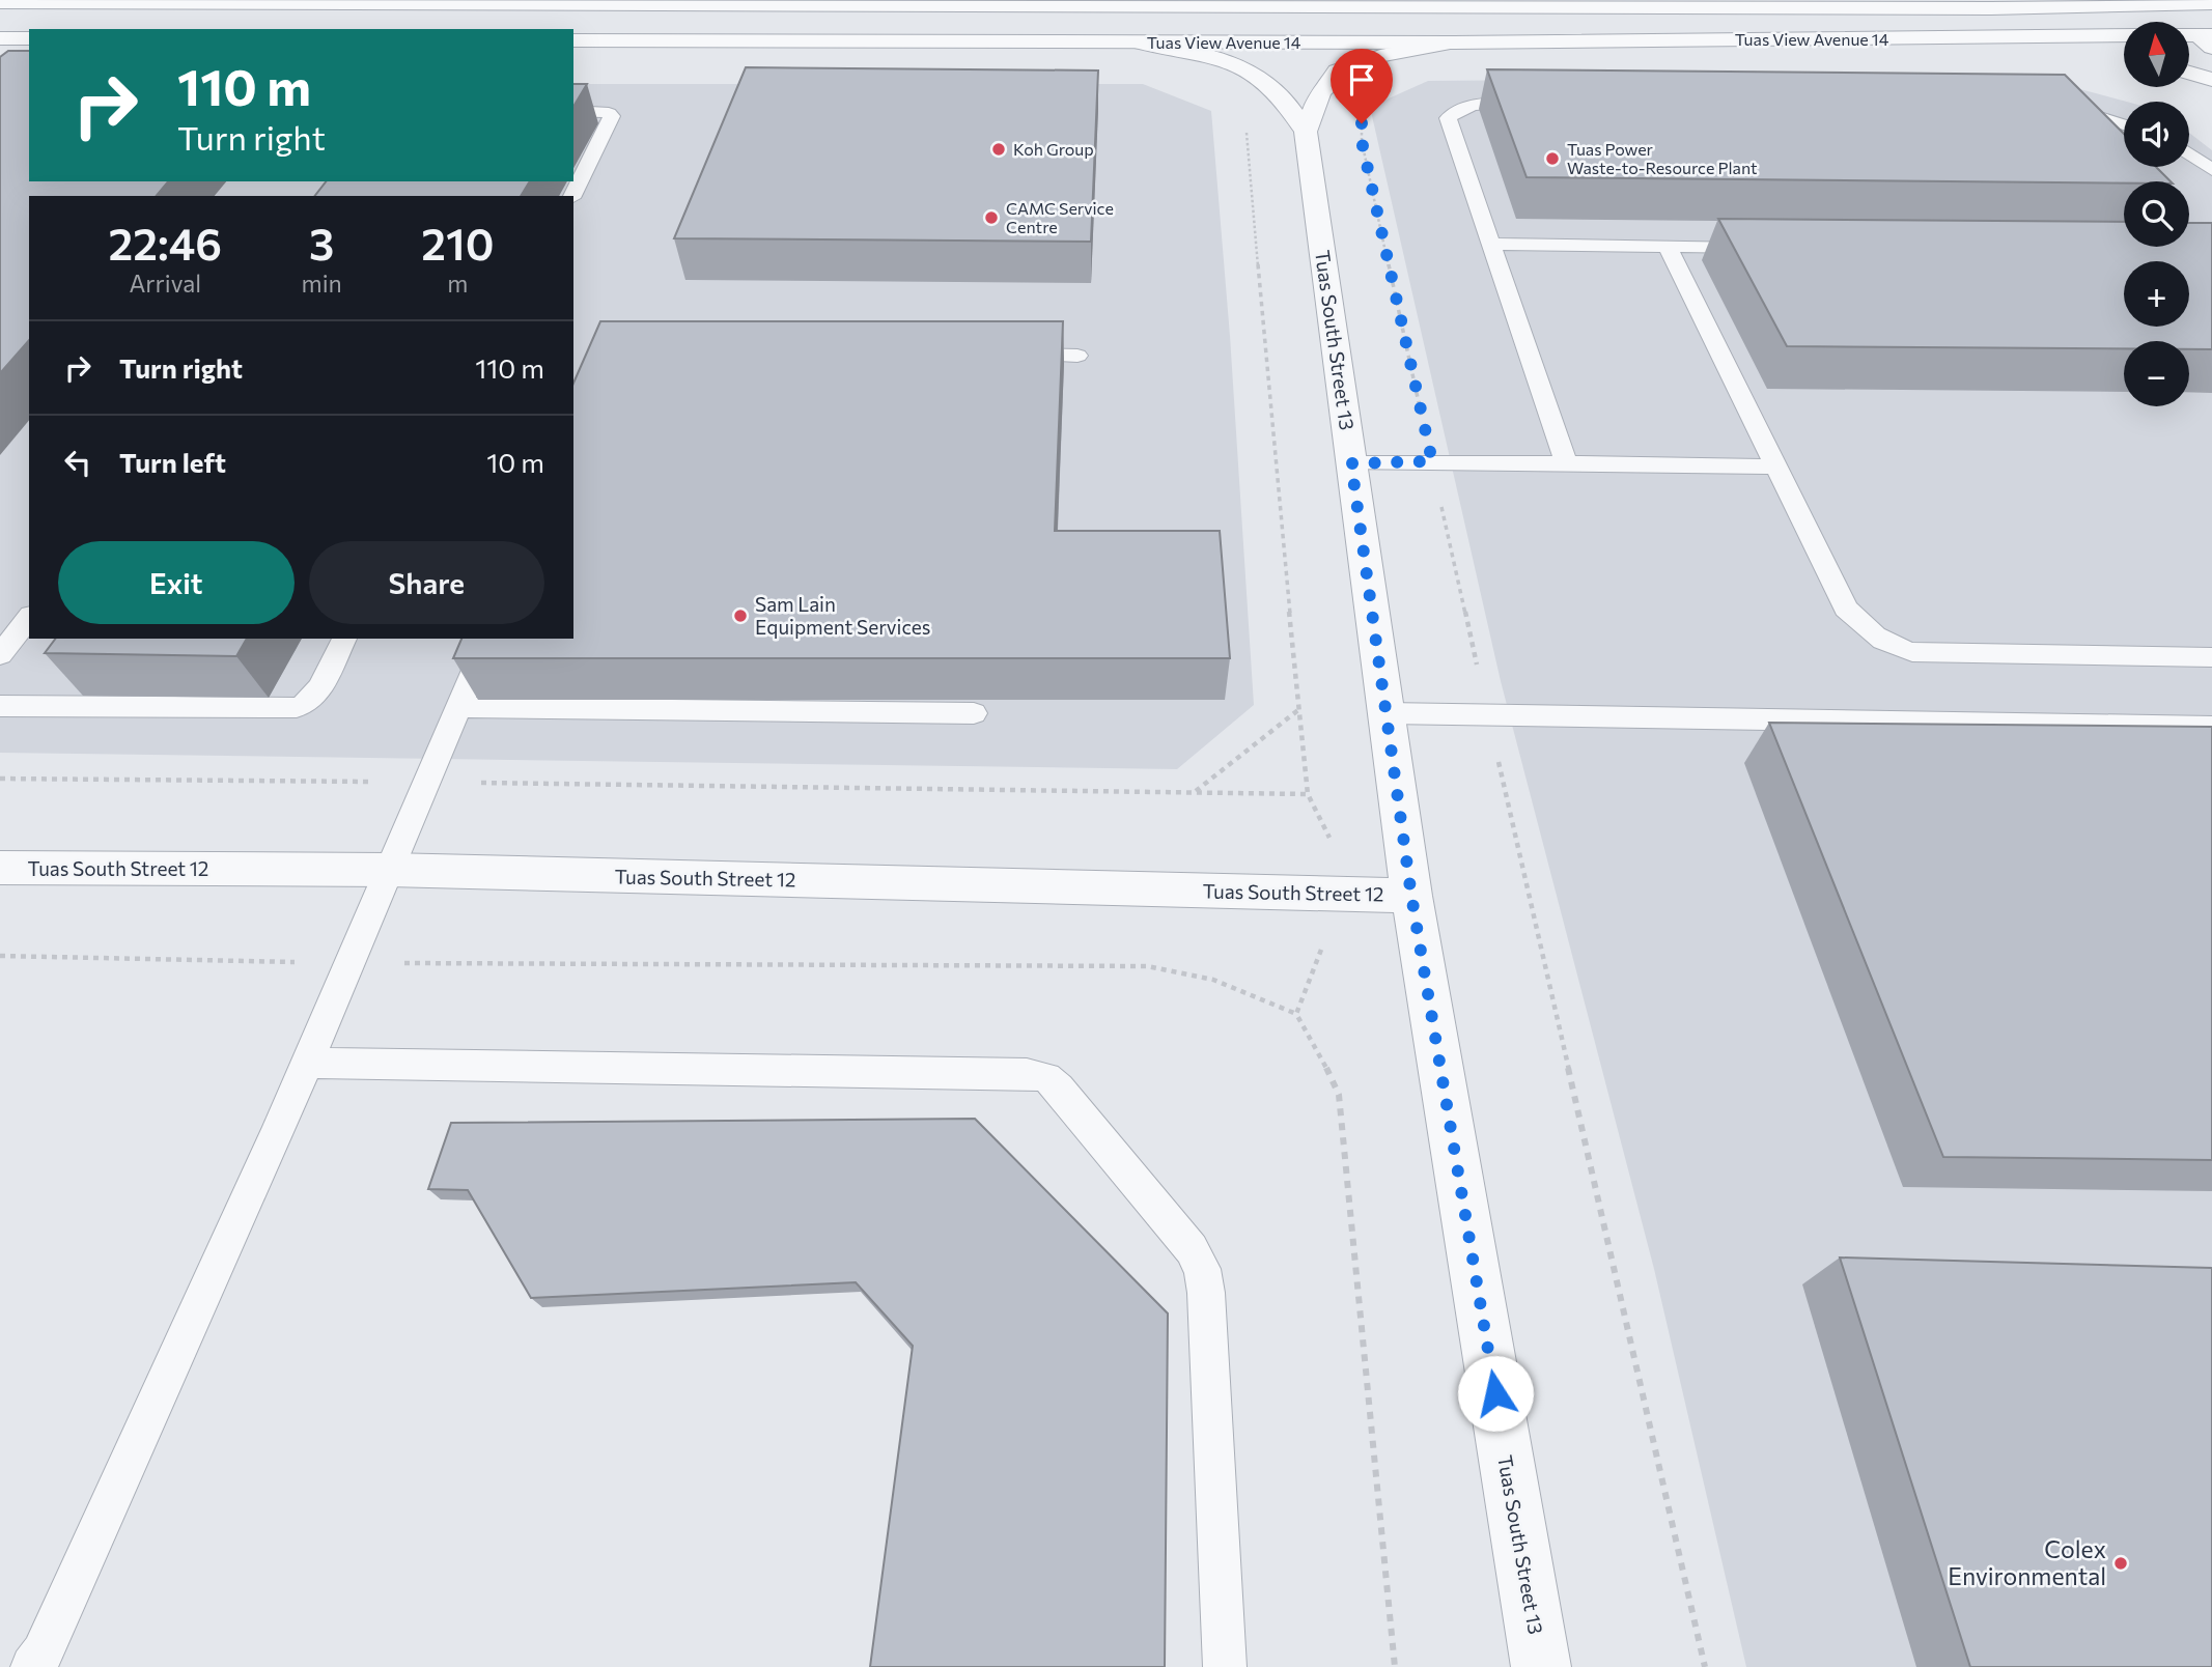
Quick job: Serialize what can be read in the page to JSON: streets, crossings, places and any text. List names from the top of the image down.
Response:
{
  "streets": {
    "street": ["Tuas View Avenue 14", "Tuas South Street 13", "Tuas South Street 12"]
  },
  "crossings": [
    ["Tuas View Avenue 14", "Tuas South Street 13"],
    ["Tuas South Street 13", "Tuas South Street 12"]
  ],
  "places": [
    "Koh Group",
    "Tuas Power Waste-to-Resource Plant",
    "CAMC Service Centre",
    "Sam Lain Equipment Services",
    "Colex Environmental"
  ],
  "north": "top",
  "page": {
    "map_buttons": ["+", "−"],
    "turn": ["110 m", "Turn right"],
    "eta": [
      "22:46",
      "Arrival",
      "3",
      "min",
      "210",
      "m"
    ],
    "list": [
      {
        "name": "Turn right",
        "value": "110 m"
      },
      {
        "name": "Turn left",
        "value": "10 m"
      }
    ],
    "buttons": ["Exit", "Share"]
  }
}
